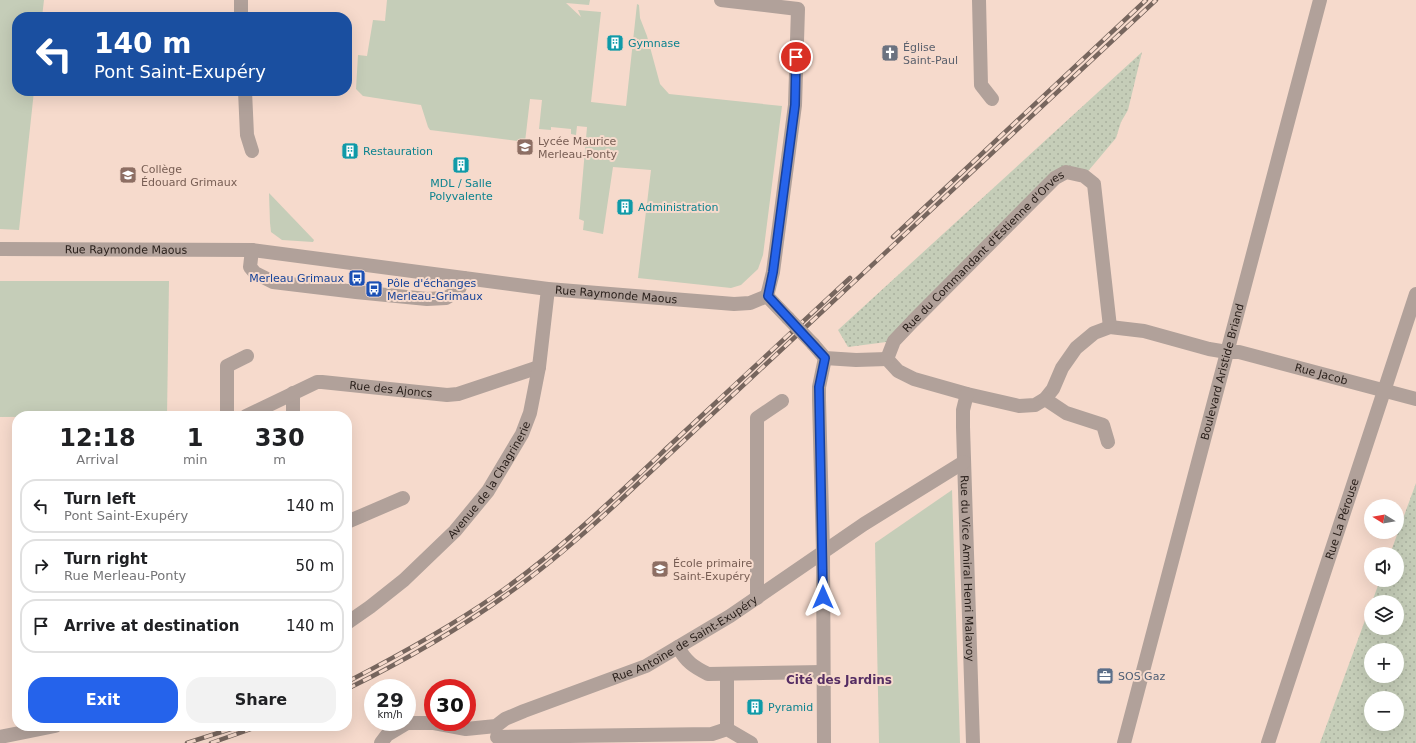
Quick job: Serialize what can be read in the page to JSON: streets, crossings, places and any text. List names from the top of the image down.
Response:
{
  "streets": {
    "street": [
      "Rue Raymonde Maous",
      "Rue du Commandant d'Estienne d'Orves",
      "Boulevard Aristide Briand",
      "Rue Jacob",
      "Rue des Ajoncs",
      "Avenue de la Chagrinerie",
      "Rue La Pérouse",
      "Rue du Vice Amiral Henri Malavoy",
      "Rue Antoine de Saint-Exupéry"
    ]
  },
  "crossings": [
    ["Rue Raymonde Maous", "Avenue de la Chagrinerie"],
    ["Rue du Commandant d'Estienne d'Orves", "Rue Jacob"],
    ["Boulevard Aristide Briand", "Rue Jacob"],
    ["Rue Jacob", "Rue La Pérouse"],
    ["Rue des Ajoncs", "Avenue de la Chagrinerie"],
    ["Rue du Vice Amiral Henri Malavoy", "Rue Antoine de Saint-Exupéry"]
  ],
  "districts": ["Cité des Jardins"],
  "places": {
    "building": [
      "Gymnase",
      "Restauration",
      "MDL / Salle Polyvalente",
      "Administration",
      "Pyramid"
    ],
    "church": ["Église Saint-Paul"],
    "school or university": ["Lycée Maurice Merleau-Ponty", "Collège Édouard Grimaux", "École primaire Saint-Exupéry"],
    "bus stop": ["Merleau Grimaux", "Pôle d'échanges Merleau-Grimaux"],
    "office": ["SOS Gaz"]
  },
  "north": "left",
  "page": {
    "turn": ["140 m", "Pont Saint-Exupéry"],
    "eta": [
      "12:18",
      "Arrival",
      "1",
      "min",
      "330",
      "m"
    ],
    "list": [
      {
        "name": "Turn left",
        "note": "Pont Saint-Exupéry",
        "value": "140 m"
      },
      {
        "name": "Turn right",
        "note": "Rue Merleau-Ponty",
        "value": "50 m"
      },
      {
        "name": "Arrive at destination",
        "value": "140 m"
      }
    ],
    "map_buttons": ["+", "−"],
    "buttons": ["Exit", "Share"],
    "speed": "29 km/h",
    "limit": "30"
  }
}
